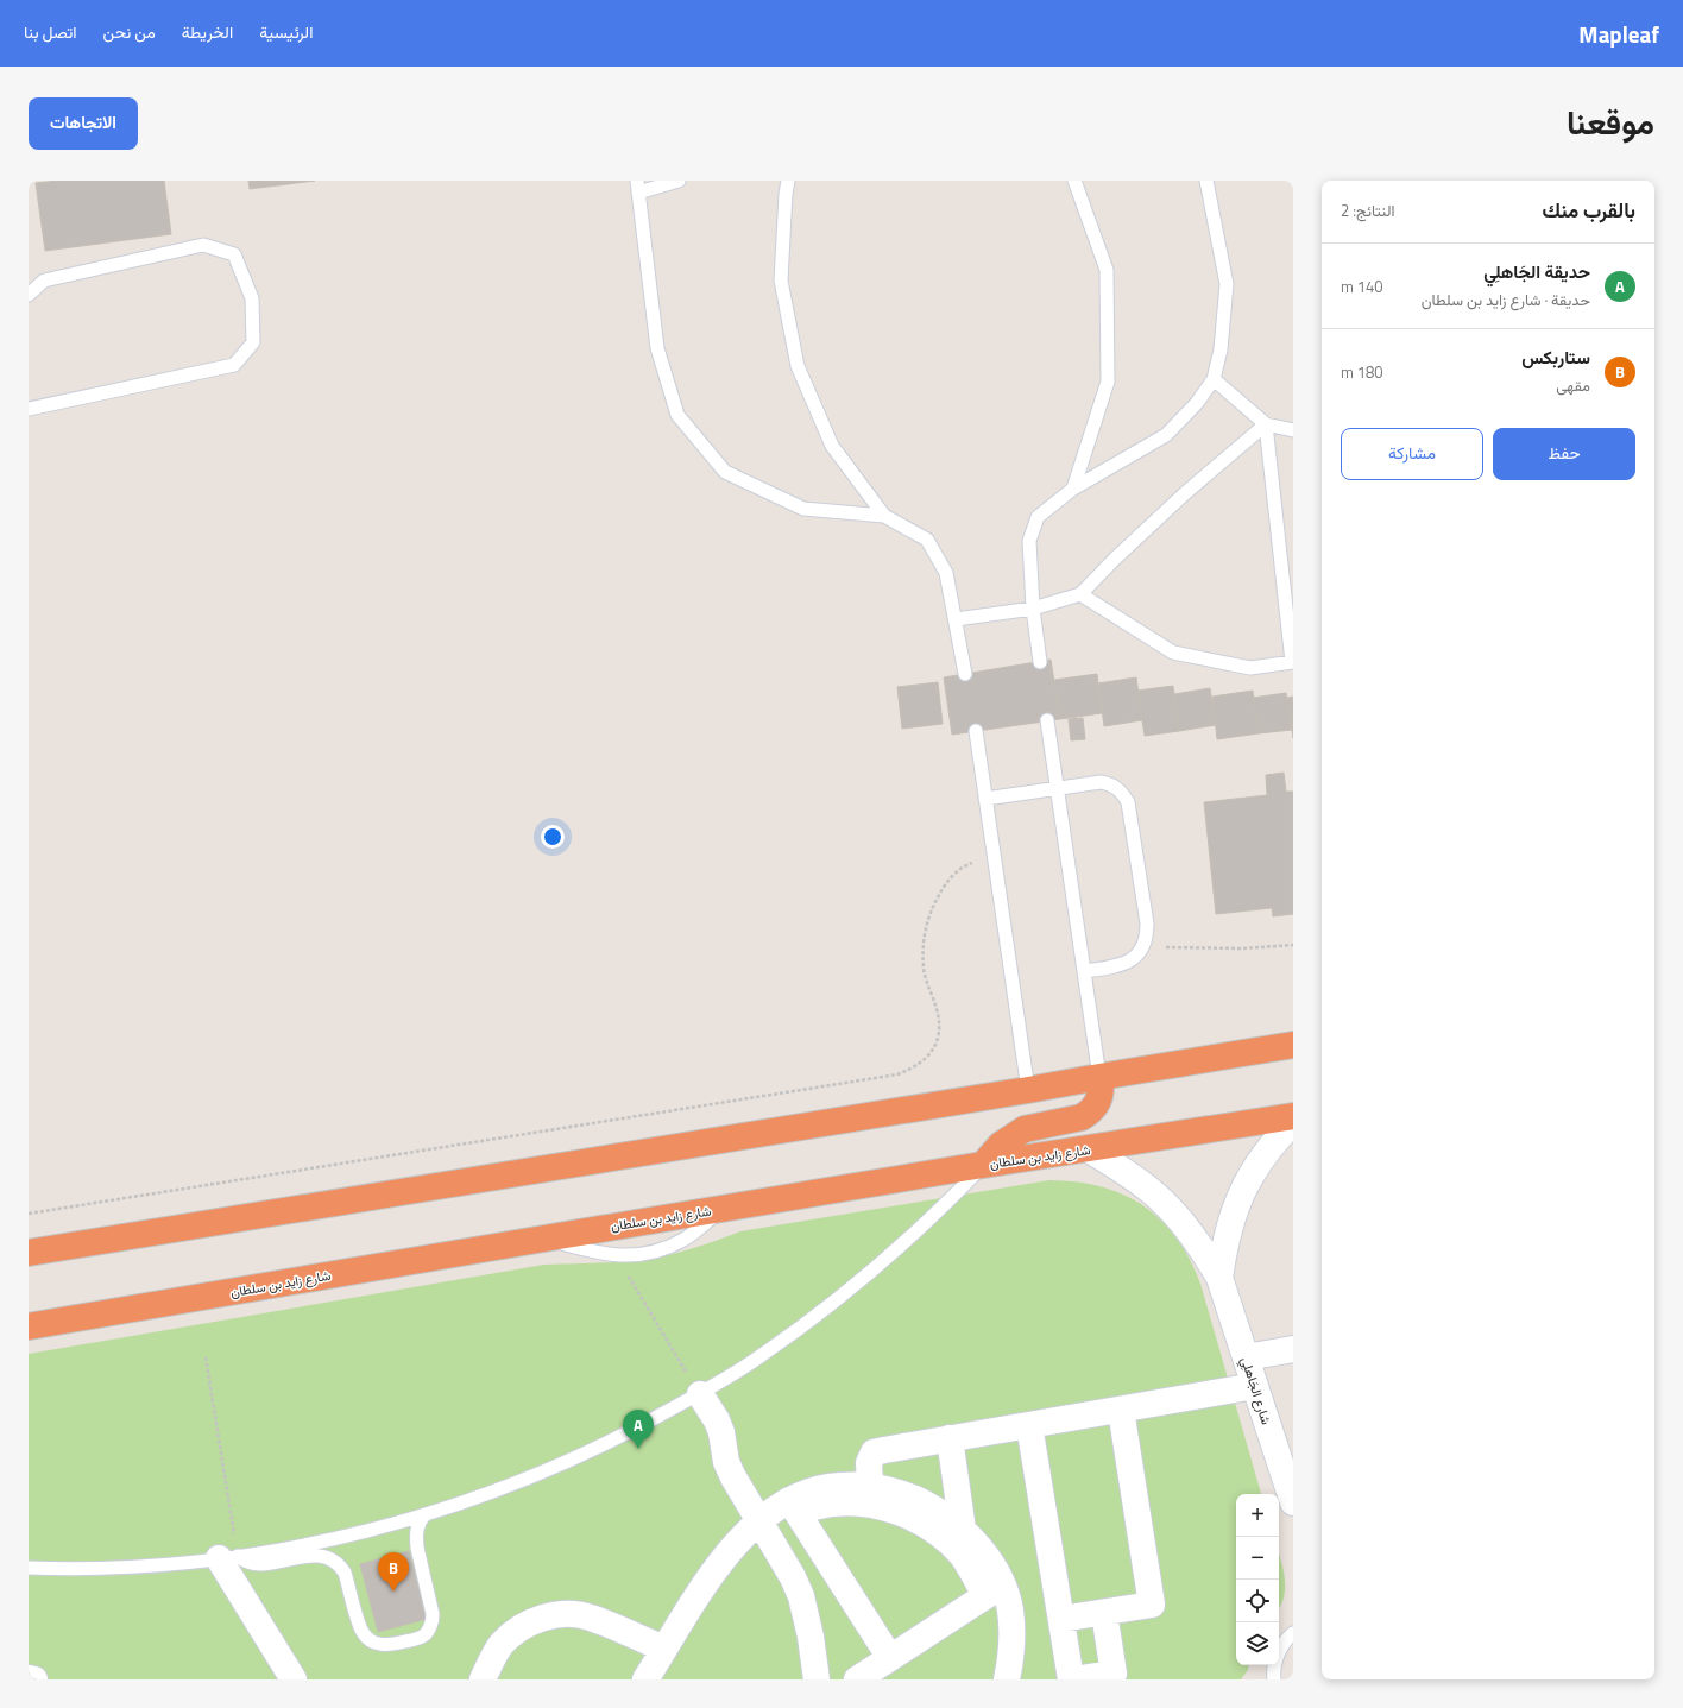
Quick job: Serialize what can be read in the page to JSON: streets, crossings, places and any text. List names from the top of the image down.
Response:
{
  "streets": {
    "highway": ["شارع زايد بن سلطان"],
    "street": ["شارع الجَاهلِي"]
  },
  "crossings": [
    ["شارع زايد بن سلطان", "شارع الجَاهلِي"]
  ],
  "page": {
    "header": "Mapleaf",
    "nav": [
      "الرئيسية",
      "الخريطة",
      "من نحن",
      "اتصل بنا"
    ],
    "title": "موقعنا",
    "buttons": [
      "الاتجاهات",
      ["حفظ", "مشاركة"]
    ],
    "heading": ["بالقرب منك", "النتائج: 2"],
    "list": [
      {
        "mark": "A",
        "name": "حديقة الجَاهلِي",
        "note": "حديقة · شارع زايد بن سلطان",
        "value": "140 m"
      },
      {
        "mark": "B",
        "name": "ستاربكس",
        "note": "مقهى",
        "value": "180 m"
      }
    ],
    "pins": ["A", "B"],
    "map_buttons": ["+", "−"]
  }
}
